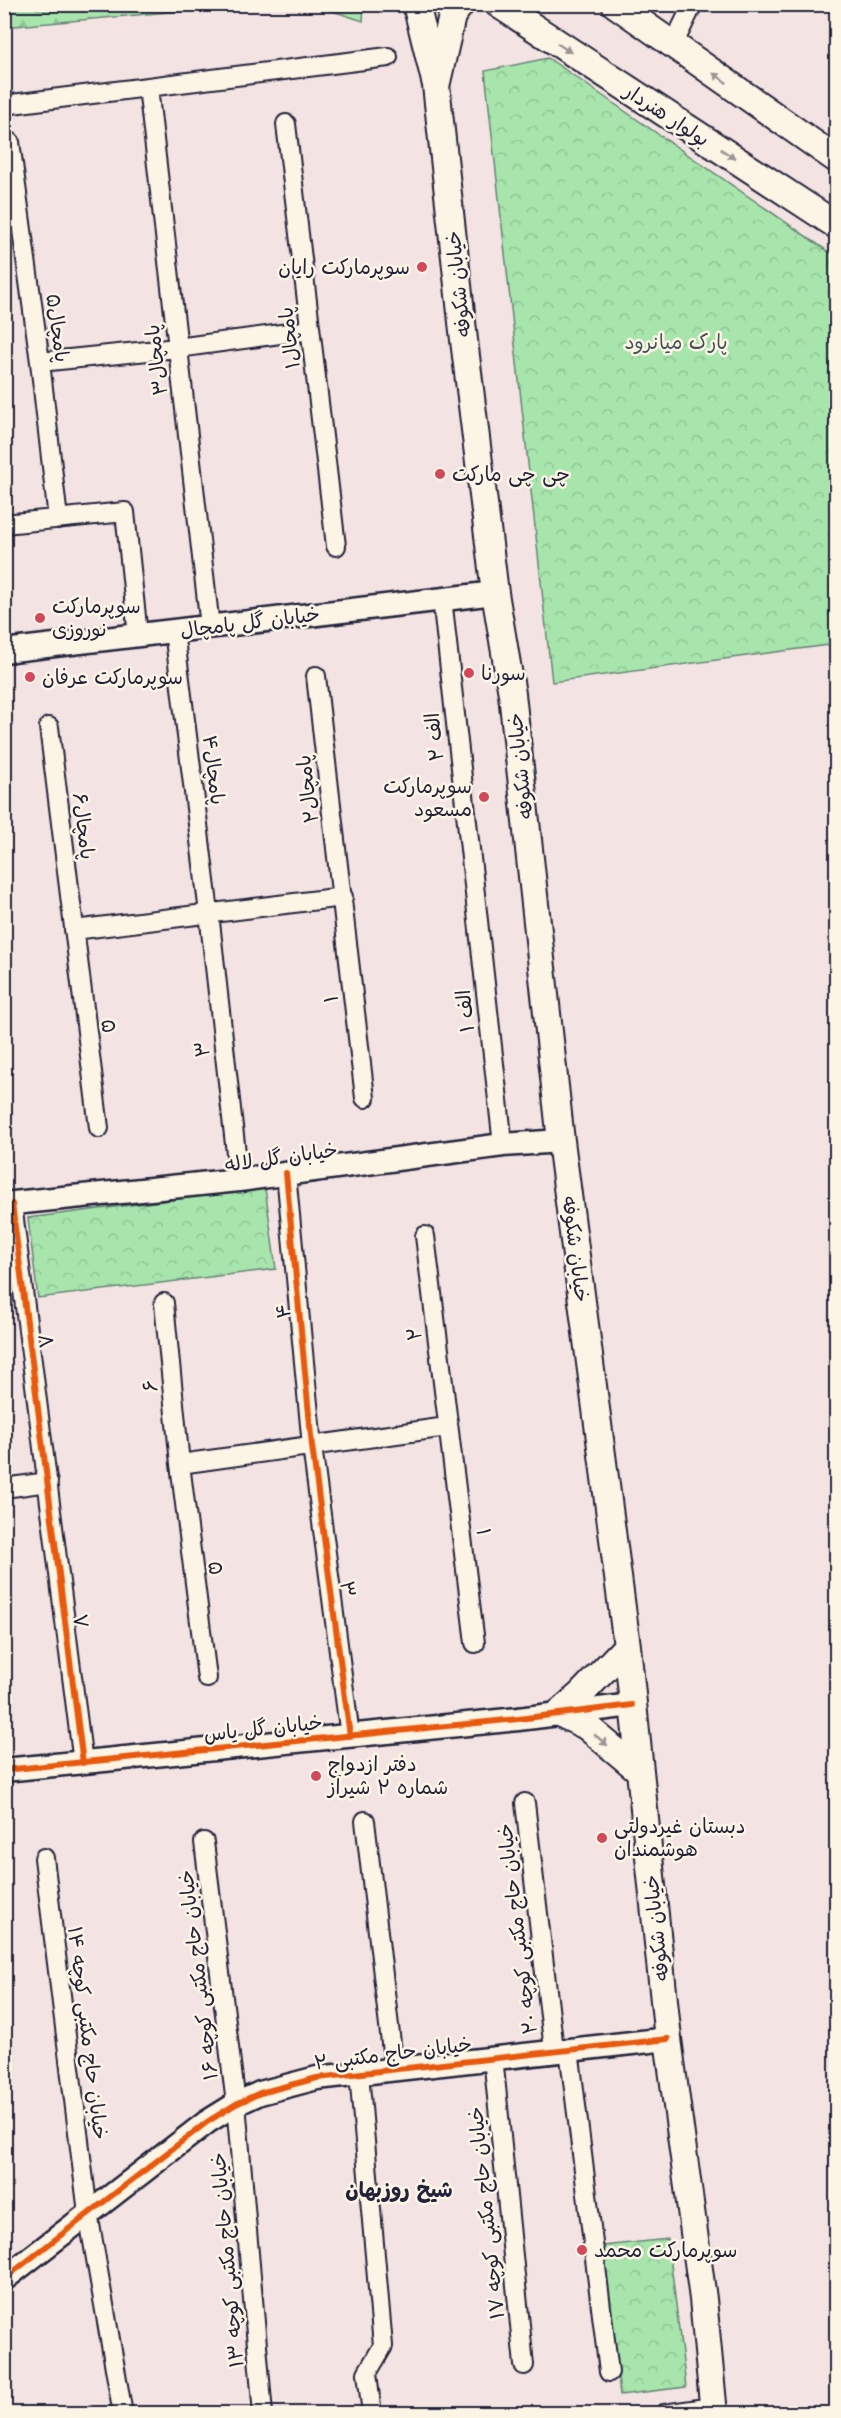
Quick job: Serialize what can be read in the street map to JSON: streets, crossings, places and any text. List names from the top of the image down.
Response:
{
  "streets": {
    "main road": ["بولوار هنردار", "خیابان شکوفه"],
    "street": [
      "پامچال۵",
      "پامچال۱",
      "پامچال۳",
      "خیابان گل پامچال",
      "۲ الف",
      "پامچال۴",
      "پامچال۲",
      "پامچال۶",
      "۱",
      "۱ الف",
      "۵",
      "۳",
      "خیابان گل لاله",
      "۴",
      "۲",
      "۸",
      "۶",
      "۷",
      "خیابان گل یاس",
      "خیابان حاج مکتبی کوچه ۲۰",
      "خیابان حاج مکتبی کوچه ۱۶",
      "خیابان حاج مکتبی کوچه ۱۴",
      "خیابان حاج مکتبی ۲",
      "خیابان حاج مکتبی کوچه ۱۷",
      "خیابان حاج مکتبی کوچه ۱۳"
    ]
  },
  "crossings": [
    ["خیابان شکوفه", "خیابان گل پامچال"],
    ["خیابان شکوفه", "خیابان گل لاله"],
    ["خیابان شکوفه", "خیابان گل یاس"],
    ["خیابان شکوفه", "خیابان حاج مکتبی ۲"],
    ["پامچال۳", "خیابان گل پامچال"],
    ["خیابان گل پامچال", "۲ الف"],
    ["خیابان گل پامچال", "پامچال۴"],
    ["۲ الف", "۱ الف"],
    ["پامچال۴", "۳"],
    ["پامچال۲", "۱"],
    ["پامچال۶", "۵"],
    ["۱", "۲"],
    ["۱ الف", "خیابان گل لاله"],
    ["۵", "۶"],
    ["۳", "خیابان گل لاله"],
    ["۳", "۴"],
    ["۳", "خیابان گل یاس"],
    ["خیابان گل لاله", "۴"],
    ["خیابان گل لاله", "۸"],
    ["۸", "۷"],
    ["۷", "خیابان گل یاس"],
    ["خیابان حاج مکتبی کوچه ۲۰", "خیابان حاج مکتبی ۲"],
    ["خیابان حاج مکتبی کوچه ۱۶", "خیابان حاج مکتبی ۲"],
    ["خیابان حاج مکتبی کوچه ۱۶", "خیابان حاج مکتبی کوچه ۱۳"],
    ["خیابان حاج مکتبی کوچه ۱۴", "خیابان حاج مکتبی ۲"],
    ["خیابان حاج مکتبی ۲", "خیابان حاج مکتبی کوچه ۱۷"],
    ["خیابان حاج مکتبی ۲", "خیابان حاج مکتبی کوچه ۱۳"]
  ],
  "districts": ["شیخ روزبهان"],
  "parks": ["پارک میانرود"],
  "places": [
    "سوپرمارکت رایان",
    "چی چی مارکت",
    "سوپرمارکت نوروزی",
    "سورنا",
    "سوپرمارکت عرفان",
    "سوپرمارکت مسعود",
    "دفتر ازدواج شماره ۲ شیراز",
    "دبستان غیردولتی هوشمندان",
    "سوپرمارکت محمد"
  ]
}
